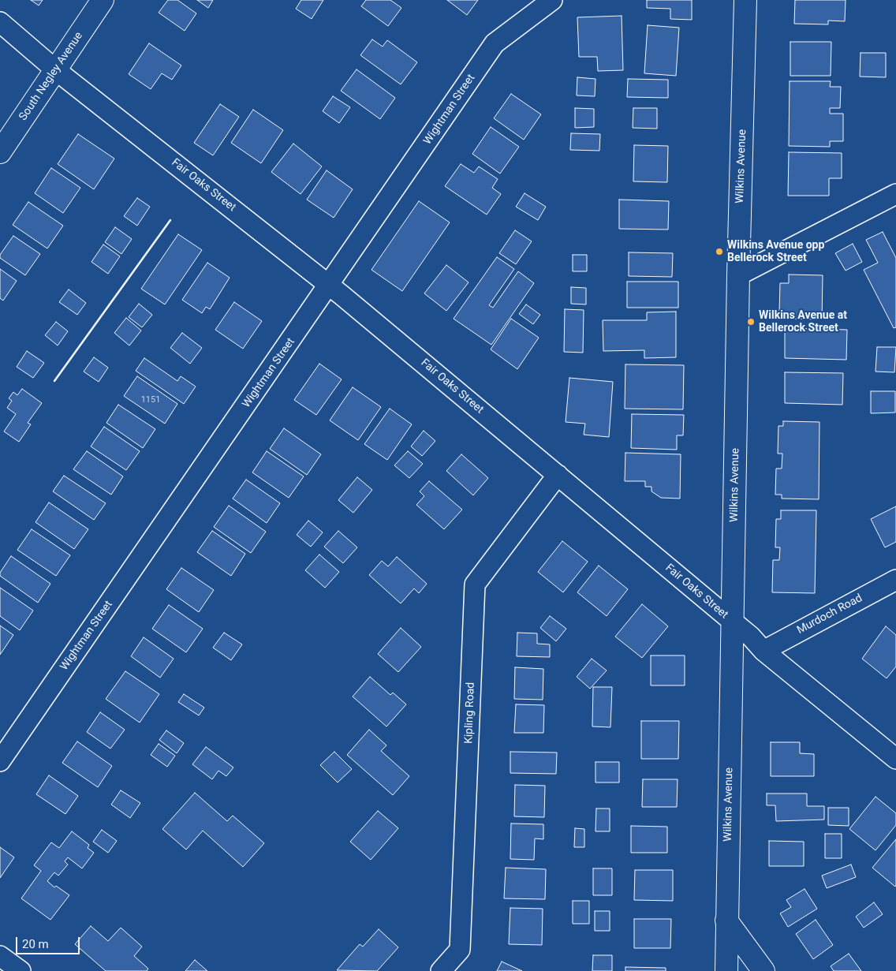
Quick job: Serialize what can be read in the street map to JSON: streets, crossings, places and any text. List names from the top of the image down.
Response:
{
  "streets": {
    "main road": ["South Negley Avenue", "Wilkins Avenue"],
    "street": [
      "Wightman Street",
      "Fair Oaks Street",
      "Murdoch Road",
      "Kipling Road"
    ]
  },
  "crossings": [
    ["South Negley Avenue", "Fair Oaks Street"],
    ["Wightman Street", "Fair Oaks Street"],
    ["Wilkins Avenue", "Fair Oaks Street"],
    ["Fair Oaks Street", "Murdoch Road"],
    ["Fair Oaks Street", "Kipling Road"]
  ],
  "places": ["Wilkins Avenue opp Bellerock Street", "Wilkins Avenue at Bellerock Street"],
  "house_numbers": ["1151"],
  "scale_bar": "20 m"
}
